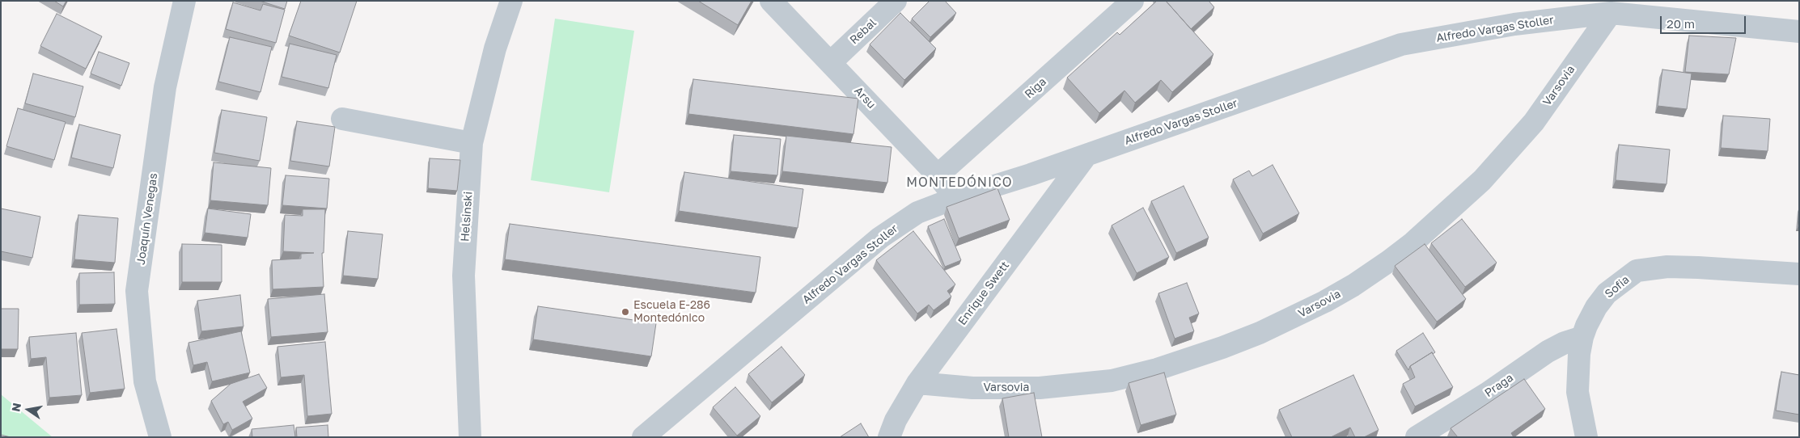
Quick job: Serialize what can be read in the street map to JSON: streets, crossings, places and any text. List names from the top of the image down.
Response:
{
  "streets": {
    "street": [
      "Alfredo Vargas Stoller",
      "Rebal",
      "Varsovia",
      "Riga",
      "Arsu",
      "Helsinski",
      "Joaquín Venegas",
      "Sofia",
      "Enrique Swett",
      "Praga"
    ]
  },
  "crossings": [
    ["Alfredo Vargas Stoller", "Varsovia"],
    ["Alfredo Vargas Stoller", "Arsu"],
    ["Alfredo Vargas Stoller", "Enrique Swett"],
    ["Rebal", "Arsu"],
    ["Varsovia", "Enrique Swett"],
    ["Riga", "Arsu"],
    ["Sofia", "Praga"]
  ],
  "districts": ["MONTEDÓNICO"],
  "places": ["Escuela E-286 Montedónico"],
  "scale_bar": "20 m",
  "north": "left"
}
